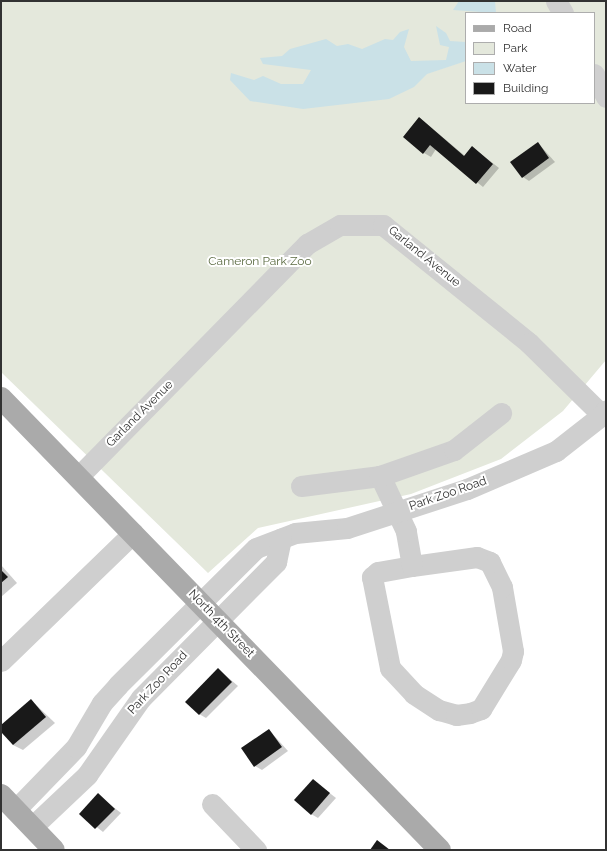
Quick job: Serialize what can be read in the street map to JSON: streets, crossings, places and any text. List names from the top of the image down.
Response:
{
  "streets": {
    "main road": ["North 4th Street"],
    "street": ["Garland Avenue", "Park Zoo Road"]
  },
  "crossings": [
    ["Garland Avenue", "Park Zoo Road"],
    ["Garland Avenue", "North 4th Street"],
    ["Park Zoo Road", "North 4th Street"]
  ],
  "parks": ["Cameron Park Zoo"],
  "legend": [
    "Road",
    "Park",
    "Water",
    "Building"
  ]
}
